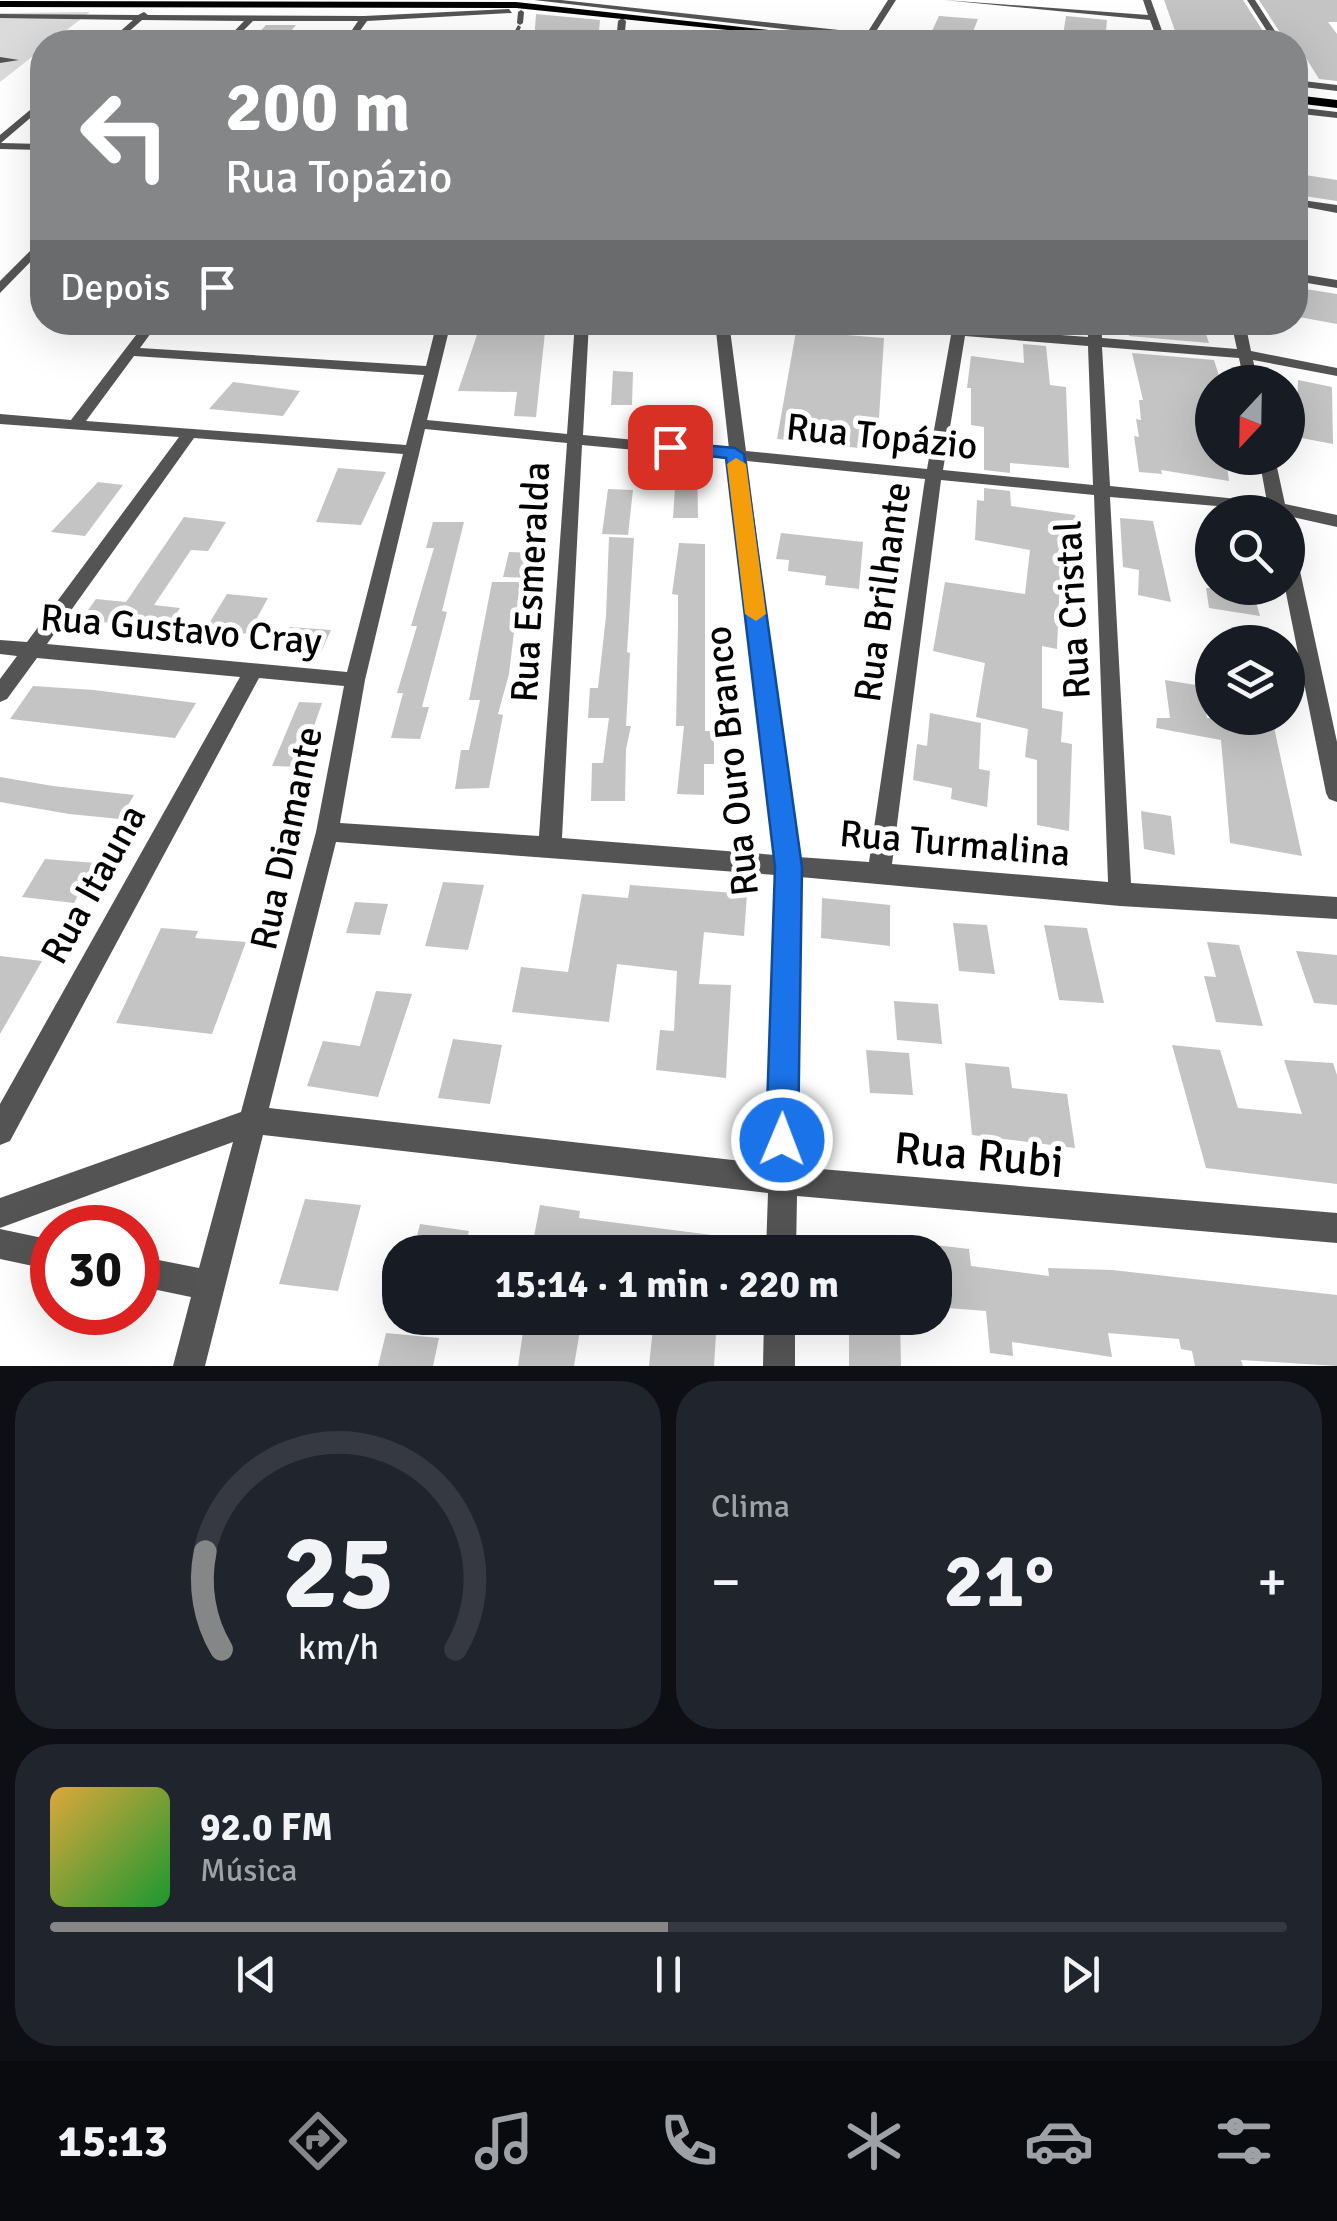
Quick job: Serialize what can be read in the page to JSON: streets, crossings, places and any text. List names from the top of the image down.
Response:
{
  "streets": {
    "street": [
      "Rua Topázio",
      "Rua Esmeralda",
      "Rua Brilhante",
      "Rua Cristal",
      "Rua Gustavo Cray",
      "Rua Ouro Branco",
      "Rua Diamante",
      "Rua Turmalina",
      "Rua Itauna",
      "Rua Rubi"
    ]
  },
  "crossings": [
    ["Rua Topázio", "Rua Esmeralda"],
    ["Rua Topázio", "Rua Brilhante"],
    ["Rua Topázio", "Rua Cristal"],
    ["Rua Topázio", "Rua Ouro Branco"],
    ["Rua Topázio", "Rua Diamante"],
    ["Rua Esmeralda", "Rua Turmalina"],
    ["Rua Brilhante", "Rua Turmalina"],
    ["Rua Cristal", "Rua Turmalina"],
    ["Rua Gustavo Cray", "Rua Diamante"],
    ["Rua Gustavo Cray", "Rua Itauna"],
    ["Rua Ouro Branco", "Rua Turmalina"],
    ["Rua Ouro Branco", "Rua Rubi"],
    ["Rua Diamante", "Rua Turmalina"],
    ["Rua Diamante", "Rua Rubi"]
  ],
  "north": "bottom",
  "page": {
    "turn": ["200 m", "Rua Topázio"],
    "then": "Depois",
    "limit": "30",
    "trip": "15:14 · 1 min · 220 m",
    "tile": "Clima",
    "heat": ["−", "21°", "+"],
    "song": ["92.0 FM", "Música"],
    "tabs": "15:13",
    "gauge": ["25", "km/h"]
  }
}
